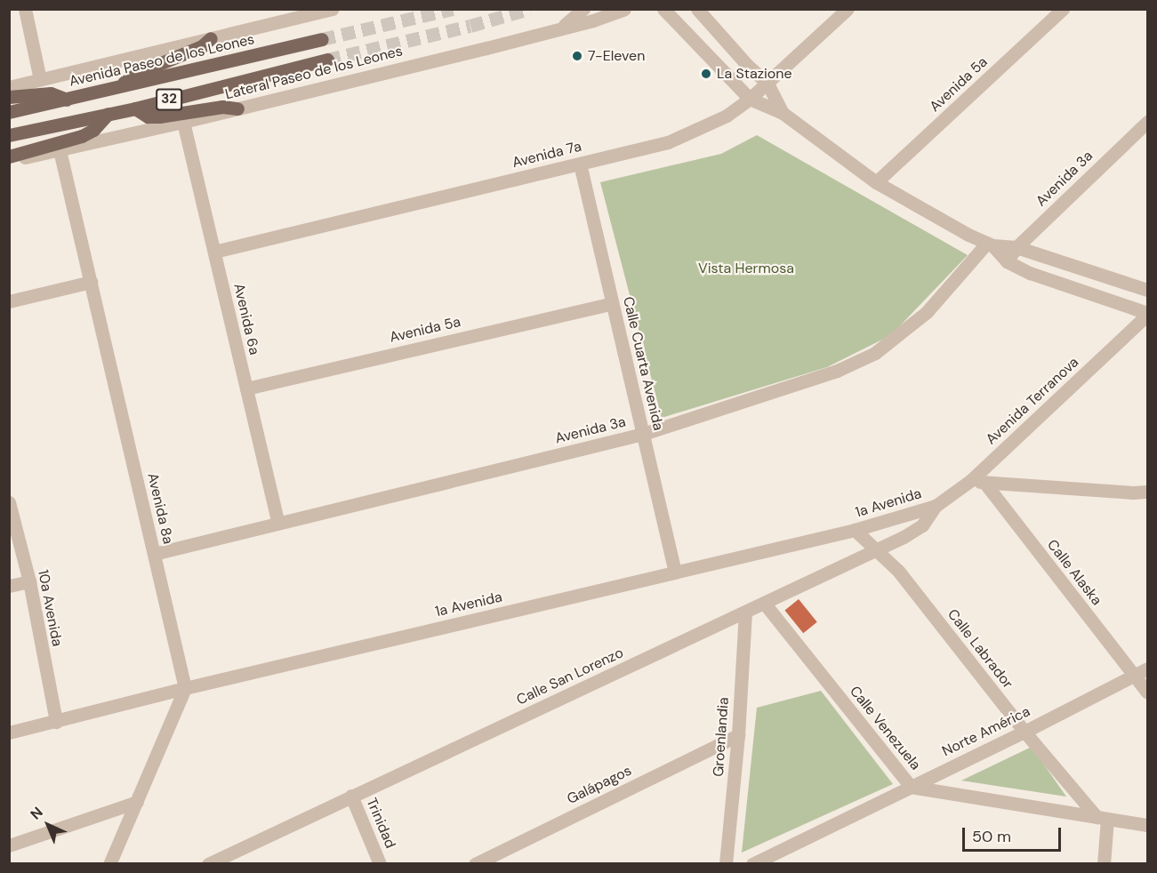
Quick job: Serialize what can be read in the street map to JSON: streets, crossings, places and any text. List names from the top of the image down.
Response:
{
  "streets": {
    "main road": ["Avenida Paseo de los Leones", "32"],
    "street": [
      "Lateral Paseo de los Leones",
      "Avenida 5a",
      "Avenida 7a",
      "Avenida 3a",
      "Avenida 6a",
      "Calle Cuarta Avenida",
      "Avenida Terranova",
      "1a Avenida",
      "Avenida 8a",
      "Calle Alaska",
      "10a Avenida",
      "Calle Labrador",
      "Calle San Lorenzo",
      "Calle Venezuela",
      "Norte América",
      "Groenlandia",
      "Galápagos",
      "Trinidad"
    ]
  },
  "crossings": [
    ["Lateral Paseo de los Leones", "Avenida 6a"],
    ["Lateral Paseo de los Leones", "Avenida 8a"],
    ["Avenida 5a", "Avenida 6a"],
    ["Avenida 5a", "Calle Cuarta Avenida"],
    ["Avenida 7a", "Avenida 6a"],
    ["Avenida 7a", "Calle Cuarta Avenida"],
    ["Avenida 3a", "Avenida 6a"],
    ["Avenida 3a", "Calle Cuarta Avenida"],
    ["Avenida 3a", "Avenida 8a"],
    ["Calle Cuarta Avenida", "1a Avenida"],
    ["Avenida Terranova", "1a Avenida"],
    ["Avenida Terranova", "Calle San Lorenzo"],
    ["1a Avenida", "Avenida 8a"],
    ["1a Avenida", "10a Avenida"],
    ["1a Avenida", "Calle Labrador"],
    ["1a Avenida", "Calle San Lorenzo"],
    ["Calle Alaska", "Norte América"],
    ["Calle Labrador", "Calle San Lorenzo"],
    ["Calle Labrador", "Calle Venezuela"],
    ["Calle Labrador", "Norte América"],
    ["Calle San Lorenzo", "Calle Venezuela"],
    ["Calle San Lorenzo", "Groenlandia"],
    ["Calle San Lorenzo", "Trinidad"],
    ["Calle Venezuela", "Norte América"],
    ["Groenlandia", "Galápagos"]
  ],
  "parks": ["Vista Hermosa"],
  "places": ["7-Eleven", "La Stazione"],
  "scale_bar": "50 m",
  "north": "top left"
}
